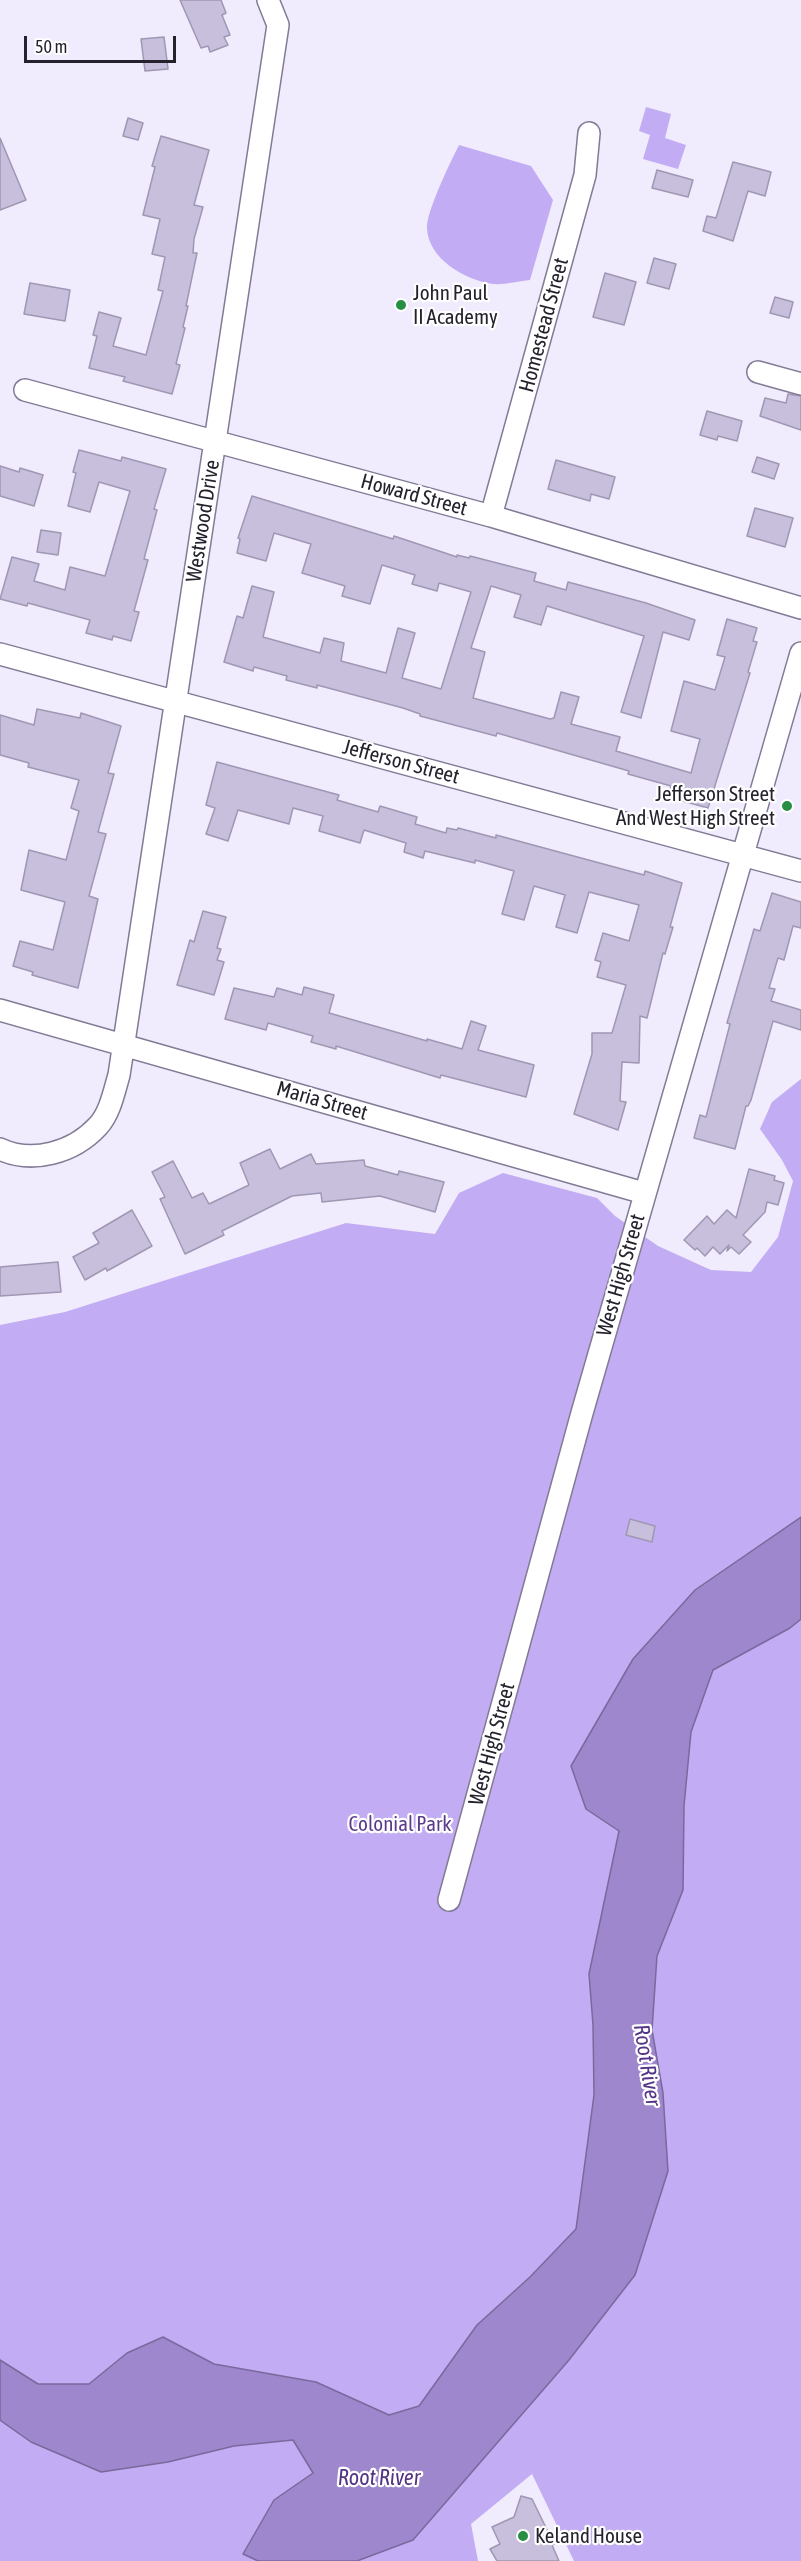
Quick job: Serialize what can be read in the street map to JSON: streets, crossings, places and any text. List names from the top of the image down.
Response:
{
  "streets": {
    "street": [
      "Homestead Street",
      "Howard Street",
      "Westwood Drive",
      "Jefferson Street",
      "Maria Street",
      "West High Street"
    ]
  },
  "crossings": [
    ["Homestead Street", "Howard Street"],
    ["Howard Street", "Westwood Drive"],
    ["Westwood Drive", "Jefferson Street"],
    ["Westwood Drive", "Maria Street"],
    ["Jefferson Street", "West High Street"],
    ["Maria Street", "West High Street"]
  ],
  "water": ["Root River"],
  "parks": ["Colonial Park"],
  "places": ["John Paul II Academy", "Jefferson Street And West High Street", "Keland House"],
  "scale_bar": "50 m"
}
